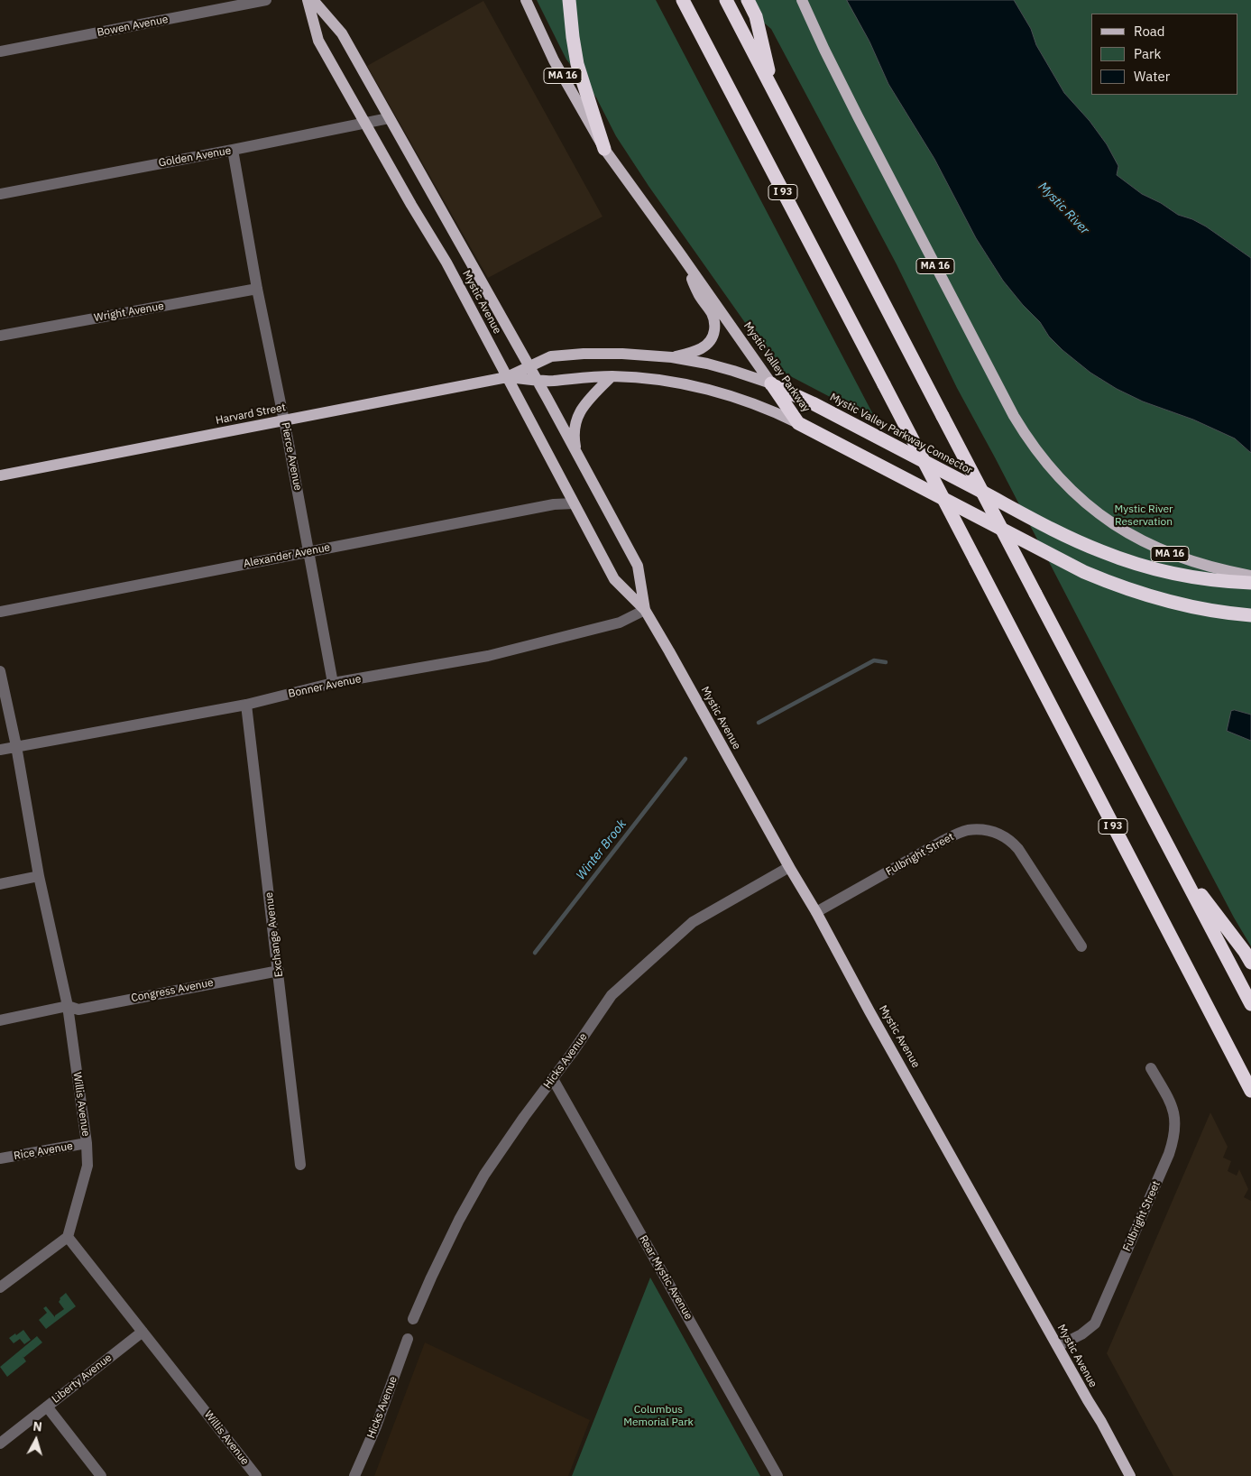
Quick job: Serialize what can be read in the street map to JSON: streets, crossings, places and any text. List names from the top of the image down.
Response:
{
  "streets": {
    "highway": [
      "MA 16",
      "I 93",
      "Mystic Valley Parkway",
      "Mystic Valley Parkway Connector"
    ],
    "main road": ["Mystic Avenue", "Harvard Street"],
    "street": [
      "Bowen Avenue",
      "Golden Avenue",
      "Wright Avenue",
      "Pierce Avenue",
      "Alexander Avenue",
      "Bonner Avenue",
      "Fulbright Street",
      "Exchange Avenue",
      "Congress Avenue",
      "Hicks Avenue",
      "Willis Avenue",
      "Rice Avenue",
      "Rear Mystic Avenue",
      "Liberty Avenue"
    ]
  },
  "crossings": [
    ["Golden Avenue", "Mystic Avenue"],
    ["Golden Avenue", "Pierce Avenue"],
    ["Mystic Avenue", "Harvard Street"],
    ["Mystic Avenue", "Mystic Valley Parkway Connector"],
    ["Mystic Avenue", "Alexander Avenue"],
    ["Mystic Avenue", "Bonner Avenue"],
    ["Mystic Avenue", "Fulbright Street"],
    ["Mystic Avenue", "Hicks Avenue"],
    ["Wright Avenue", "Pierce Avenue"],
    ["Mystic Valley Parkway", "Mystic Valley Parkway Connector"],
    ["Harvard Street", "Mystic Valley Parkway Connector"],
    ["Harvard Street", "Pierce Avenue"],
    ["Pierce Avenue", "Alexander Avenue"],
    ["Pierce Avenue", "Bonner Avenue"],
    ["Bonner Avenue", "Exchange Avenue"],
    ["Bonner Avenue", "Willis Avenue"],
    ["Exchange Avenue", "Congress Avenue"],
    ["Congress Avenue", "Willis Avenue"],
    ["Hicks Avenue", "Rear Mystic Avenue"],
    ["Willis Avenue", "Rice Avenue"],
    ["Willis Avenue", "Liberty Avenue"]
  ],
  "water": ["Mystic River", "Winter Brook"],
  "parks": ["Mystic River Reservation", "Columbus Memorial Park"],
  "legend": ["Road", "Park", "Water"],
  "north": "top"
}
